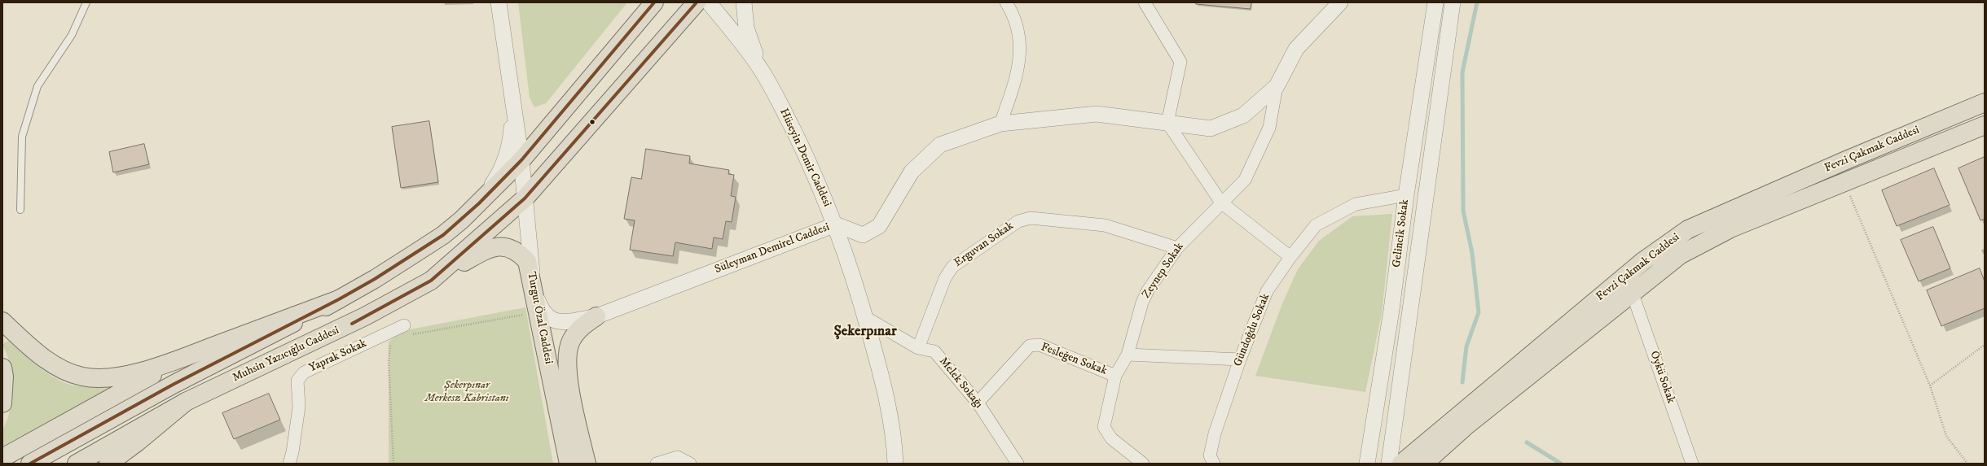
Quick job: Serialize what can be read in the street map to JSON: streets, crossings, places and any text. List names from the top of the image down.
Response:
{
  "streets": {
    "main road": ["Fevzi Çakmak Caddesi", "Turgut Özal Caddesi", "Muhsin Yazıcığlu Caddesi"],
    "street": [
      "Hüseyin Demir Caddesi",
      "Gelincik Sokak",
      "Erguvan Sokak",
      "Süleyman Demirel Caddesi",
      "Zeynep Sokak",
      "Gündoğdu Sokak",
      "Yaprak Sokak",
      "Fesleğen Sokak",
      "Öykü Sokak",
      "Melek Sokağı"
    ]
  },
  "crossings": [
    ["Fevzi Çakmak Caddesi", "Öykü Sokak"],
    ["Hüseyin Demir Caddesi", "Süleyman Demirel Caddesi"],
    ["Hüseyin Demir Caddesi", "Melek Sokağı"],
    ["Gelincik Sokak", "Gündoğdu Sokak"],
    ["Erguvan Sokak", "Zeynep Sokak"],
    ["Erguvan Sokak", "Melek Sokağı"],
    ["Süleyman Demirel Caddesi", "Zeynep Sokak"],
    ["Süleyman Demirel Caddesi", "Turgut Özal Caddesi"],
    ["Süleyman Demirel Caddesi", "Muhsin Yazıcığlu Caddesi"],
    ["Zeynep Sokak", "Fesleğen Sokak"],
    ["Turgut Özal Caddesi", "Muhsin Yazıcığlu Caddesi"],
    ["Fesleğen Sokak", "Melek Sokağı"]
  ],
  "districts": ["Şekerpınar"],
  "parks": ["Şekerpınar Merkesz Kabristanı"]
}
